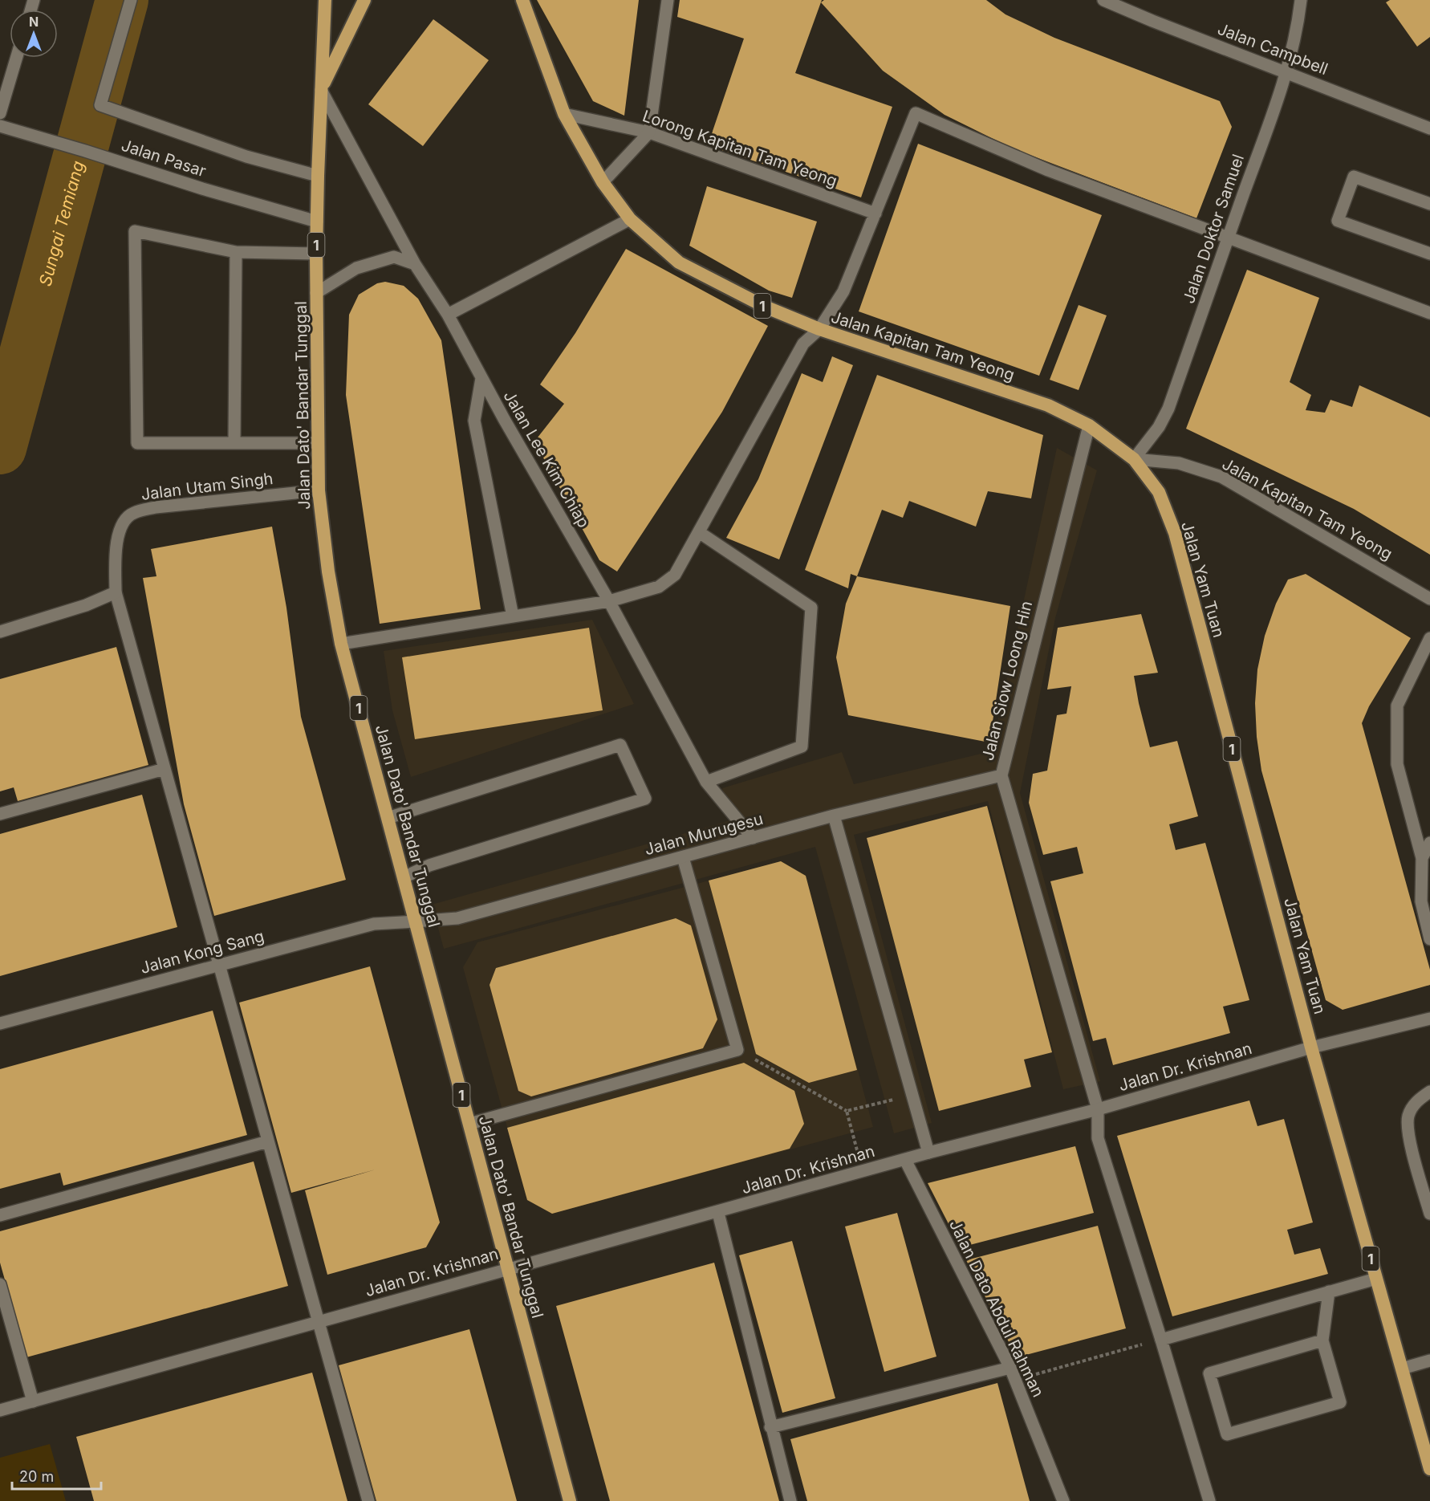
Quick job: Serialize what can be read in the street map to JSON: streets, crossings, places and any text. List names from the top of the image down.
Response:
{
  "streets": {
    "highway": [
      "1",
      "Jalan Kapitan Tam Yeong",
      "Jalan Dato' Bandar Tunggal",
      "Jalan Yam Tuan"
    ],
    "street": [
      "Jalan Campbell",
      "Lorong Kapitan Tam Yeong",
      "Jalan Pasar",
      "Jalan Doktor Samuel",
      "Jalan Lee Kim Chiap",
      "Jalan Utam Singh",
      "Jalan Siow Loong Hin",
      "Jalan Murugesu",
      "Jalan Kong Sang",
      "Jalan Dr. Krishnan",
      "Jalan Dato Abdul Rahman"
    ]
  },
  "crossings": [
    ["Jalan Campbell", "Jalan Doktor Samuel"],
    ["Lorong Kapitan Tam Yeong", "Jalan Kapitan Tam Yeong"],
    ["Jalan Pasar", "Jalan Dato' Bandar Tunggal"],
    ["Jalan Doktor Samuel", "Jalan Kapitan Tam Yeong"],
    ["Jalan Doktor Samuel", "Jalan Yam Tuan"],
    ["Jalan Kapitan Tam Yeong", "Jalan Yam Tuan"],
    ["Jalan Kapitan Tam Yeong", "Jalan Siow Loong Hin"],
    ["Jalan Dato' Bandar Tunggal", "Jalan Lee Kim Chiap"],
    ["Jalan Dato' Bandar Tunggal", "Jalan Utam Singh"],
    ["Jalan Dato' Bandar Tunggal", "Jalan Murugesu"],
    ["Jalan Dato' Bandar Tunggal", "Jalan Kong Sang"],
    ["Jalan Dato' Bandar Tunggal", "Jalan Dr. Krishnan"],
    ["Jalan Lee Kim Chiap", "Jalan Murugesu"],
    ["Jalan Utam Singh", "Jalan Kong Sang"],
    ["Jalan Utam Singh", "Jalan Dr. Krishnan"],
    ["Jalan Yam Tuan", "Jalan Dr. Krishnan"],
    ["Jalan Siow Loong Hin", "Jalan Murugesu"],
    ["Jalan Siow Loong Hin", "Jalan Dr. Krishnan"],
    ["Jalan Murugesu", "Jalan Kong Sang"],
    ["Jalan Dr. Krishnan", "Jalan Dato Abdul Rahman"]
  ],
  "water": ["Sungai Temiang"],
  "scale_bar": "20 m",
  "north": "top"
}
